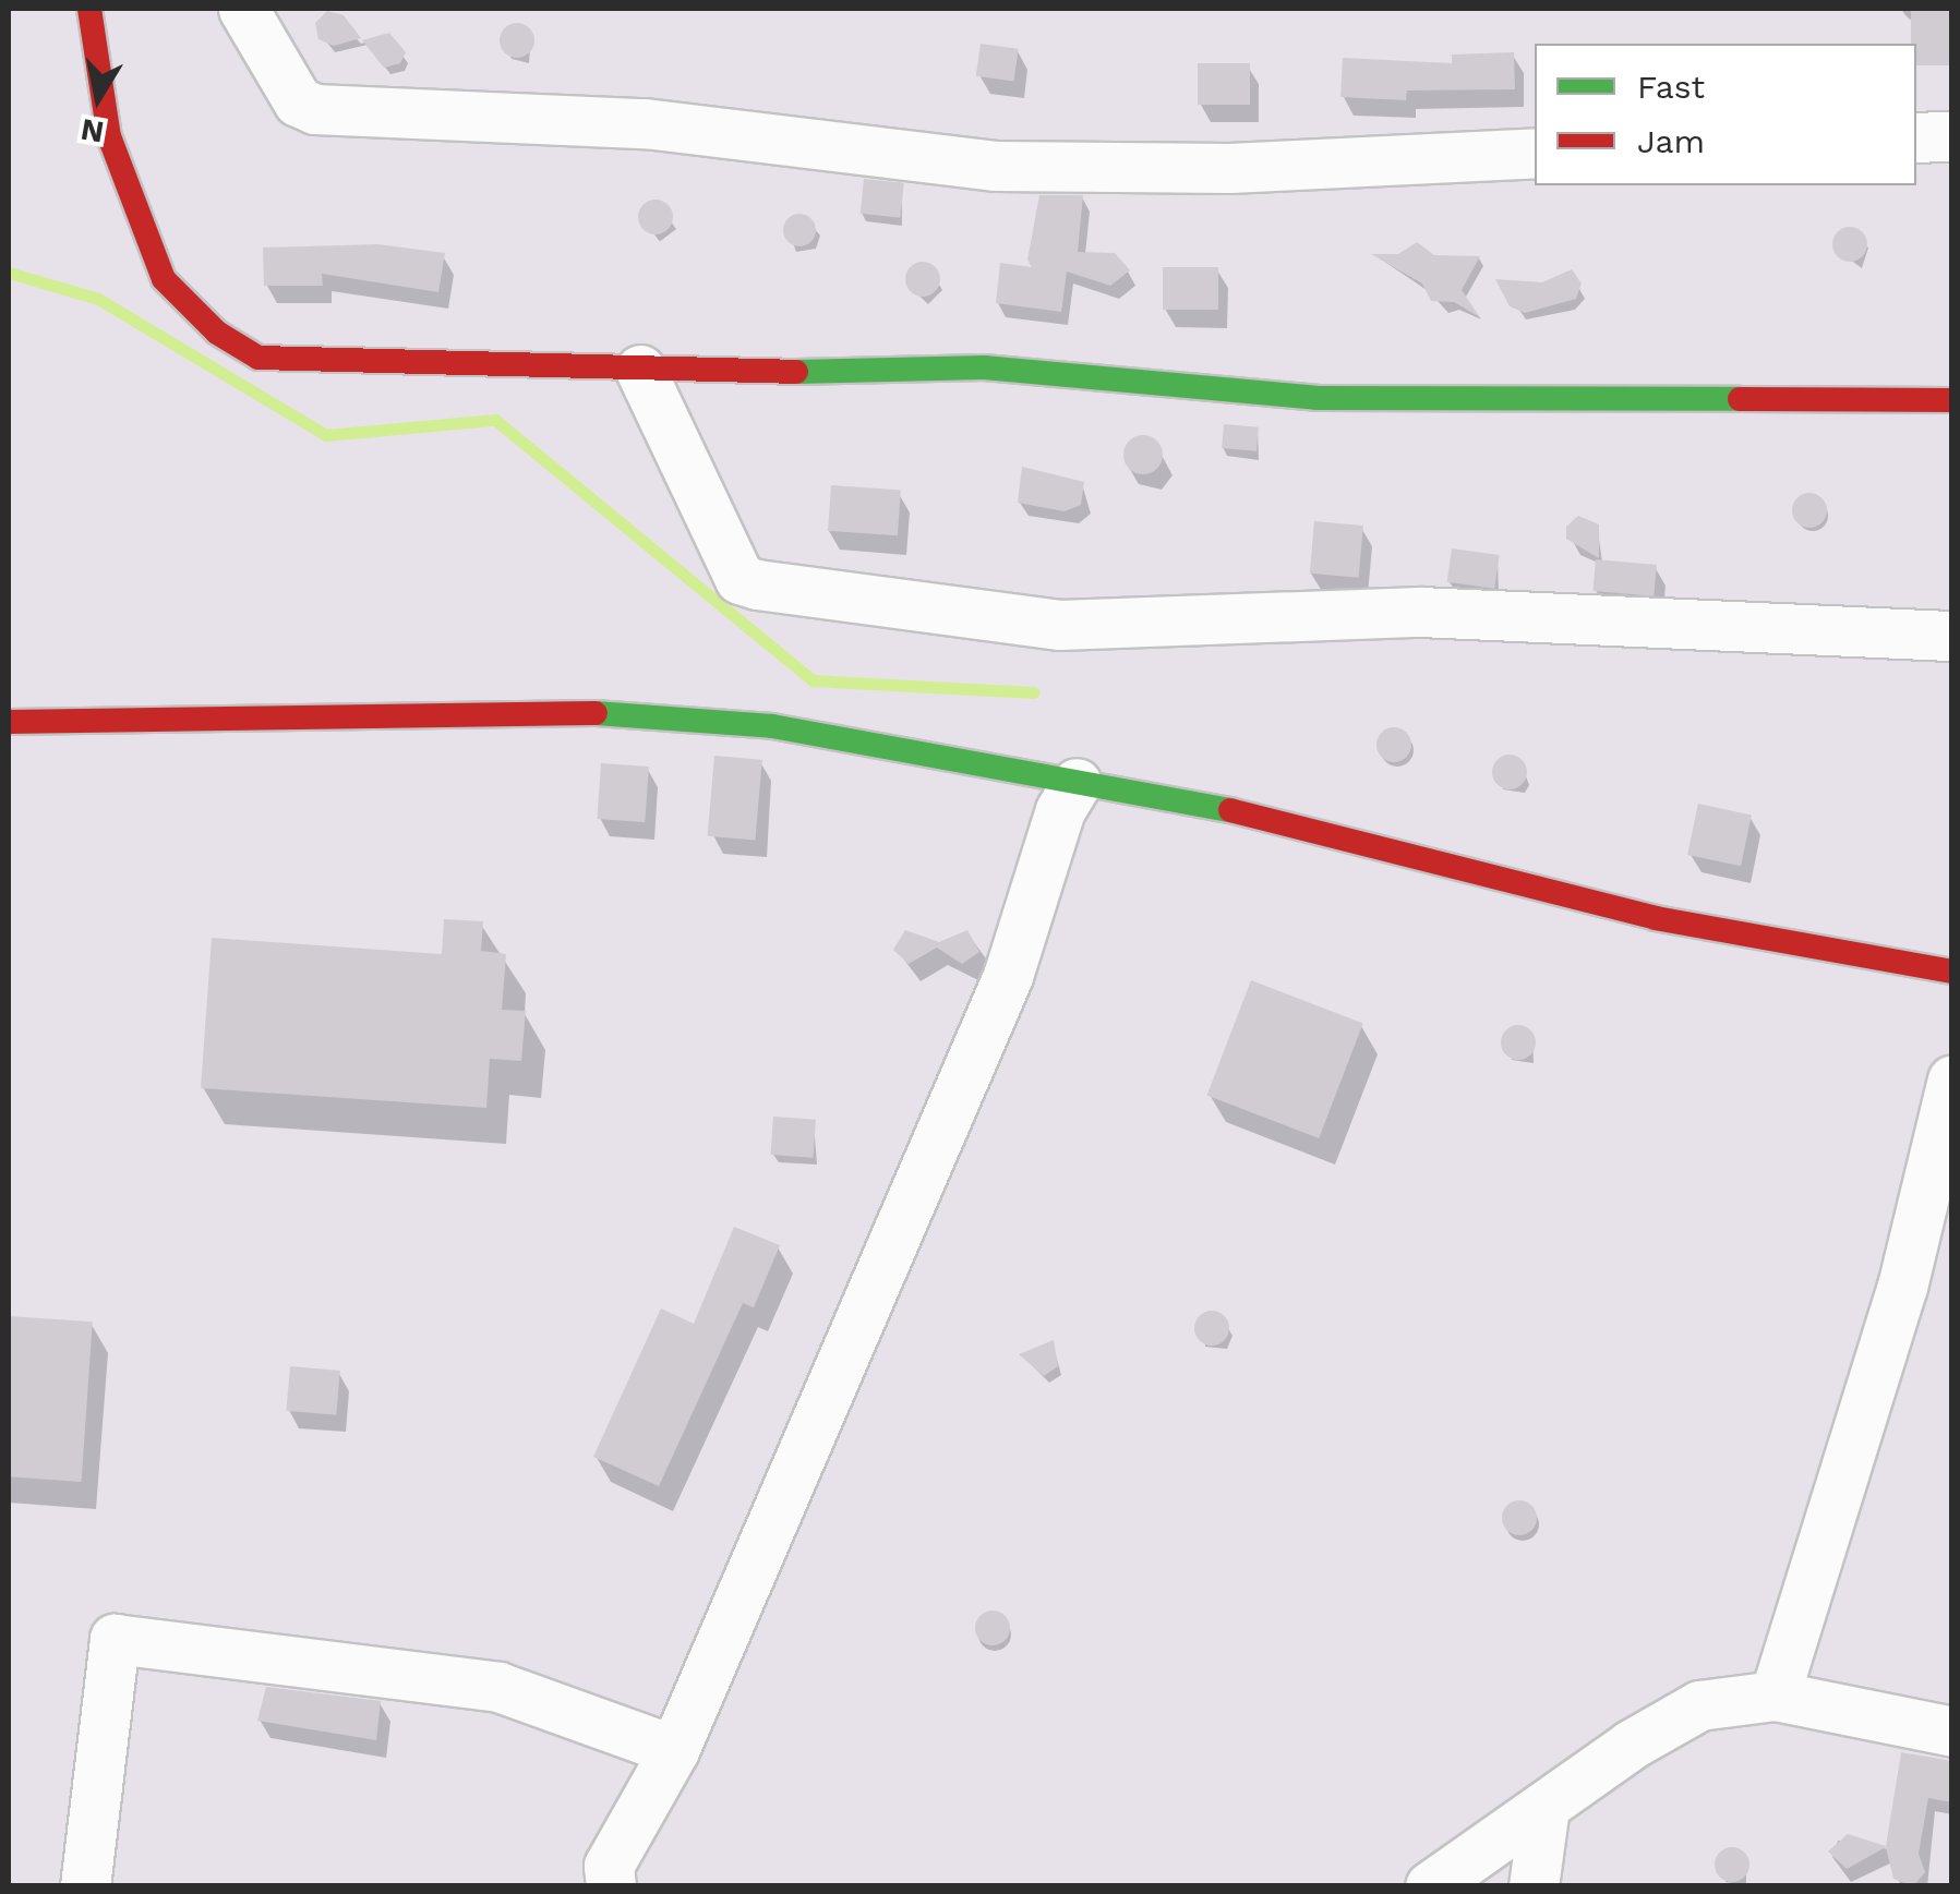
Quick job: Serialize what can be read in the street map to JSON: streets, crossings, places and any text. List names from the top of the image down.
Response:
{
  "legend": ["Fast", "Jam"],
  "north": "bottom"
}
